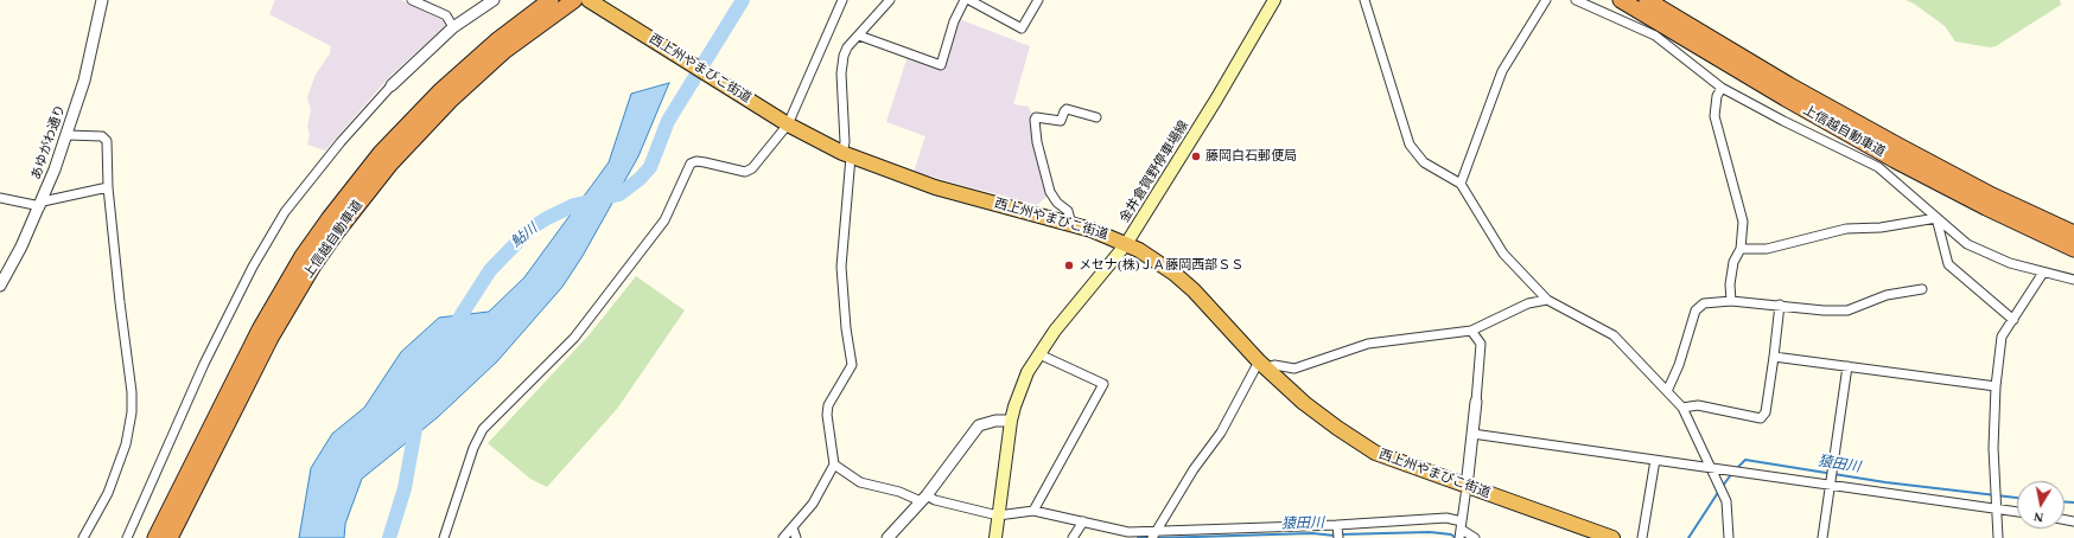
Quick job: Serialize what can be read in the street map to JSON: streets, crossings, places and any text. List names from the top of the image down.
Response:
{
  "streets": {
    "highway": ["西上州やまびこ街道", "上信越自動車道"],
    "main road": ["金井倉賀野停車場線"],
    "street": ["あゆがわ通り"]
  },
  "crossings": [
    ["西上州やまびこ街道", "金井倉賀野停車場線"]
  ],
  "water": ["鮎川", "猿田川"],
  "places": ["藤岡白石郵便局", "メセナ(株)ＪＡ藤岡西部ＳＳ"],
  "north": "bottom"
}
